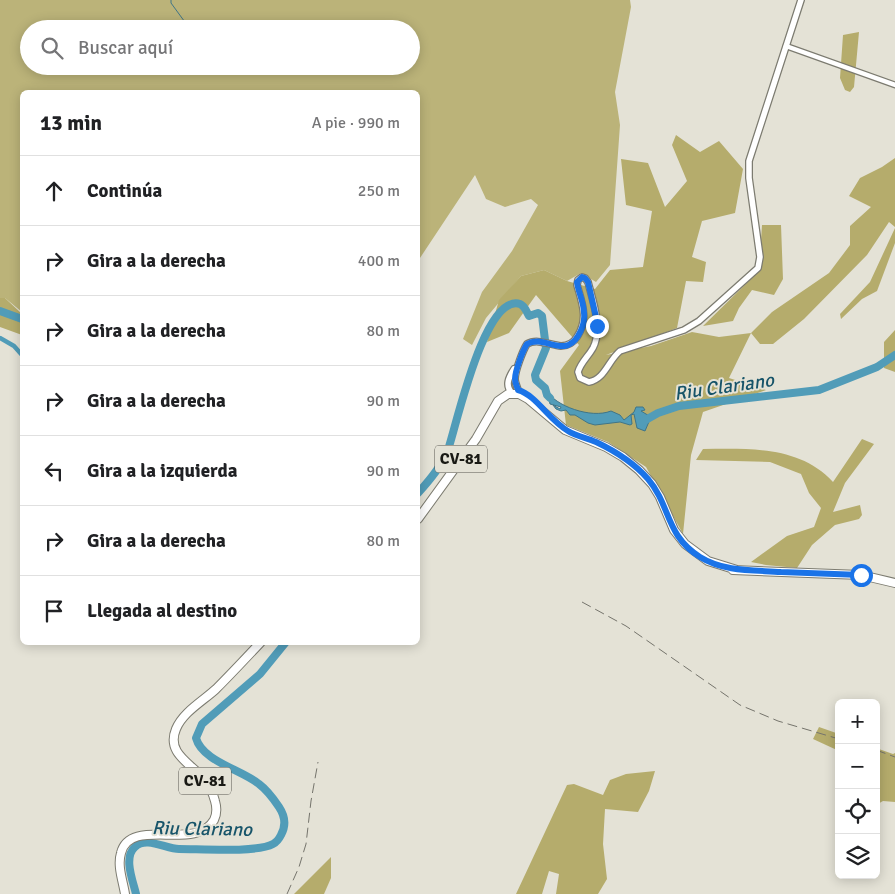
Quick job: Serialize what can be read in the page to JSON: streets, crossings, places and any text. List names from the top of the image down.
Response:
{
  "streets": {
    "main road": ["CV-81"]
  },
  "water": ["Riu Clariano"],
  "page": {
    "search": "Buscar aquí",
    "heading": ["13 min", "A pie · 990 m"],
    "list": [
      ["Continúa", "250 m"],
      ["Gira a la derecha", "400 m"],
      ["Gira a la derecha", "80 m"],
      ["Gira a la derecha", "90 m"],
      ["Gira a la izquierda", "90 m"],
      ["Gira a la derecha", "80 m"],
      "Llegada al destino"
    ],
    "map_buttons": ["+", "−"]
  }
}
